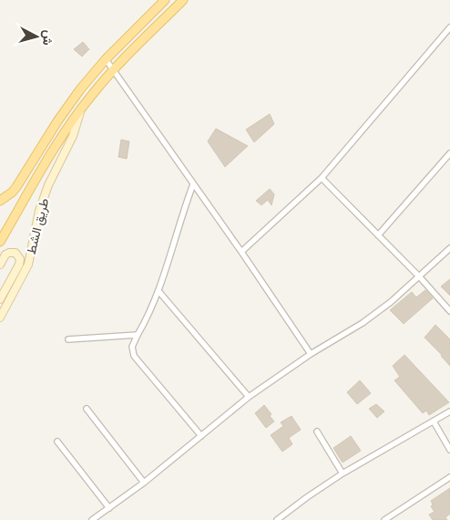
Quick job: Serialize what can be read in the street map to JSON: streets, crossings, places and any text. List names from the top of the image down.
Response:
{
  "streets": {
    "main road": ["طريق الشط"]
  },
  "north": "right"
}
